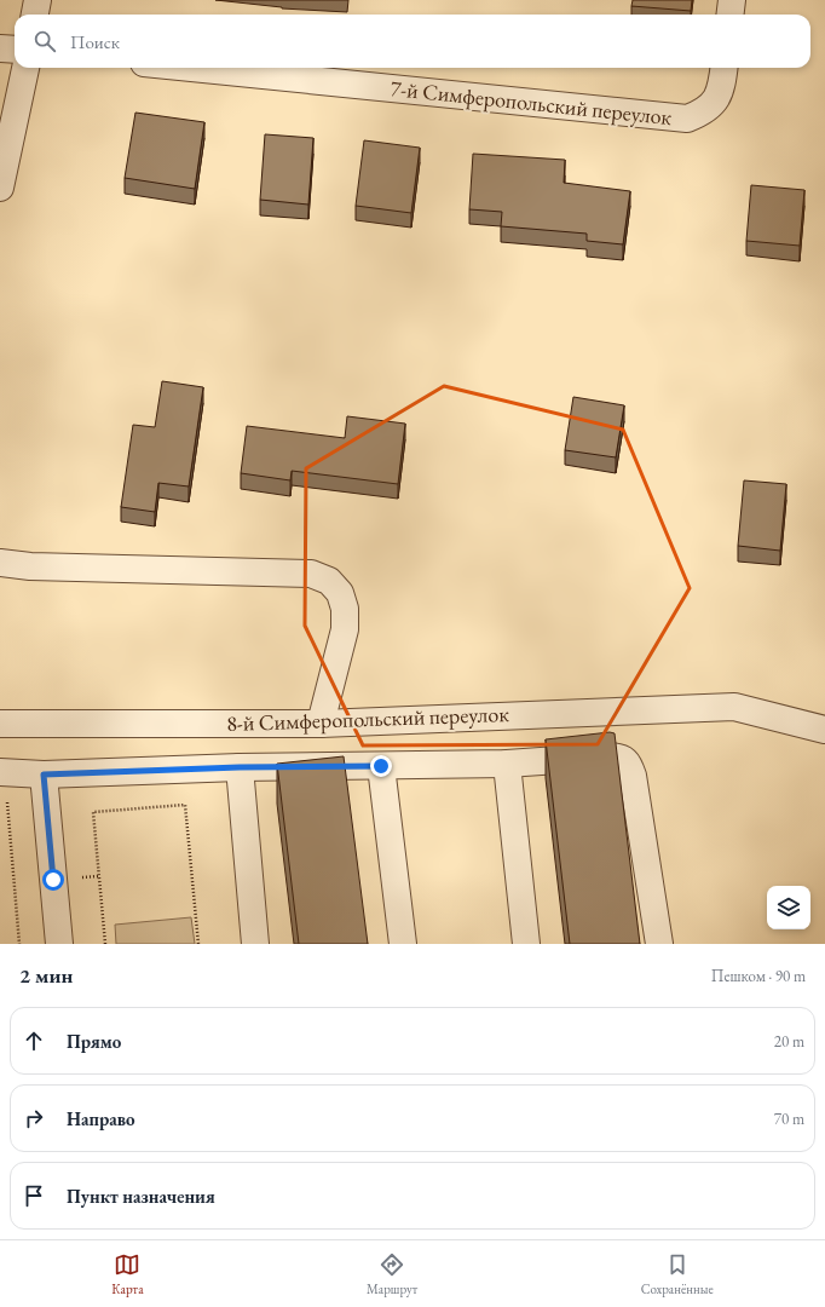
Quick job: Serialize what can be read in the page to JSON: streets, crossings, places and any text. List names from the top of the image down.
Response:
{
  "streets": {
    "street": ["7-й Симферопольский переулок", "8-й Симферопольский переулок"]
  },
  "page": {
    "search": "Поиск",
    "heading": ["2 мин", "Пешком · 90 m"],
    "list": [
      ["Прямо", "20 m"],
      ["Направо", "70 m"],
      "Пункт назначения"
    ],
    "nav": ["Карта", "Маршрут", "Сохранённые"]
  }
}
